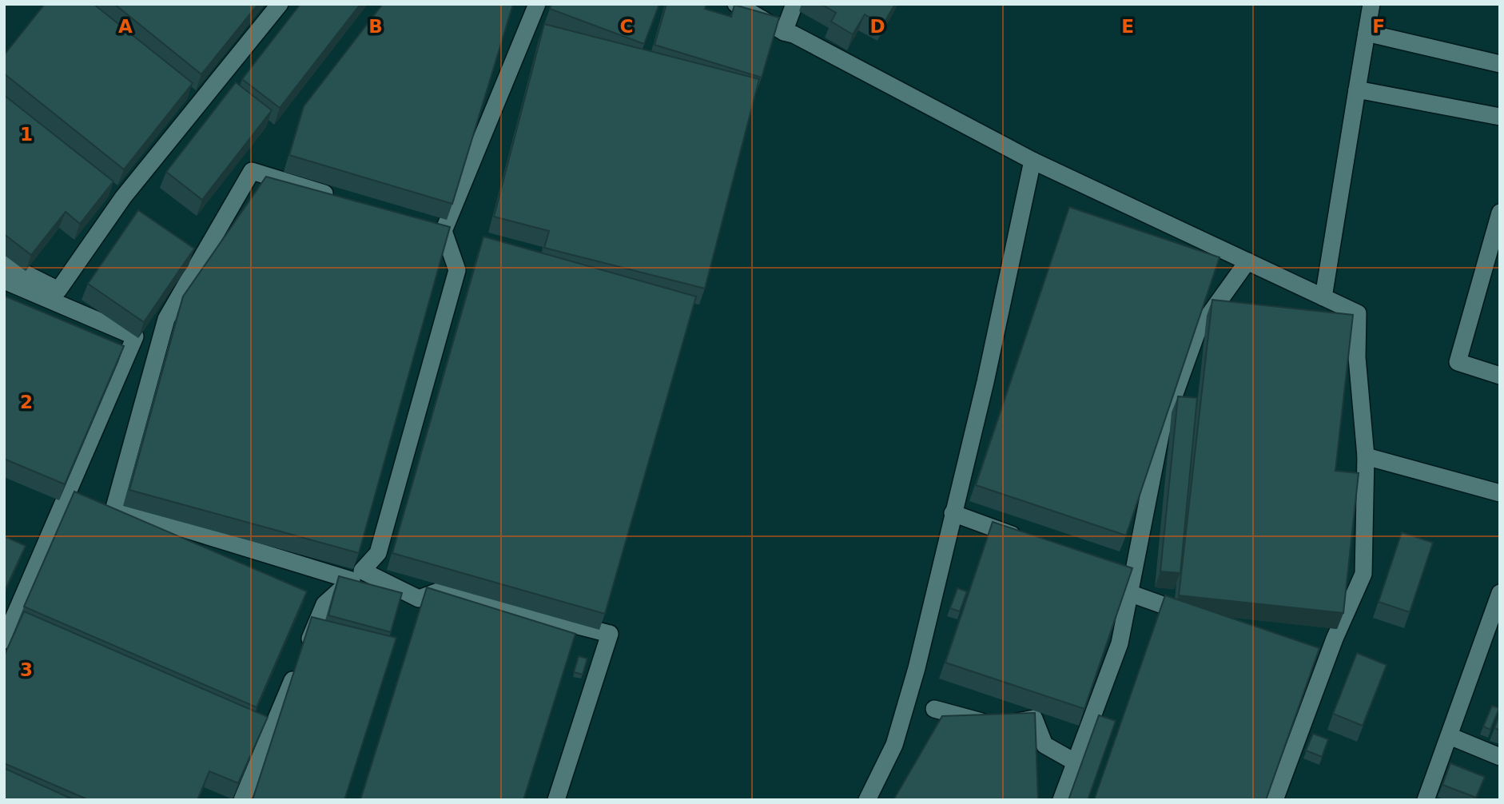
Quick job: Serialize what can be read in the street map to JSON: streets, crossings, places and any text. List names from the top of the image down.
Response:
{
  "grid": {
    "columns": [
      "A",
      "B",
      "C",
      "D",
      "E",
      "F"
    ],
    "rows": ["1", "2", "3"]
  }
}
